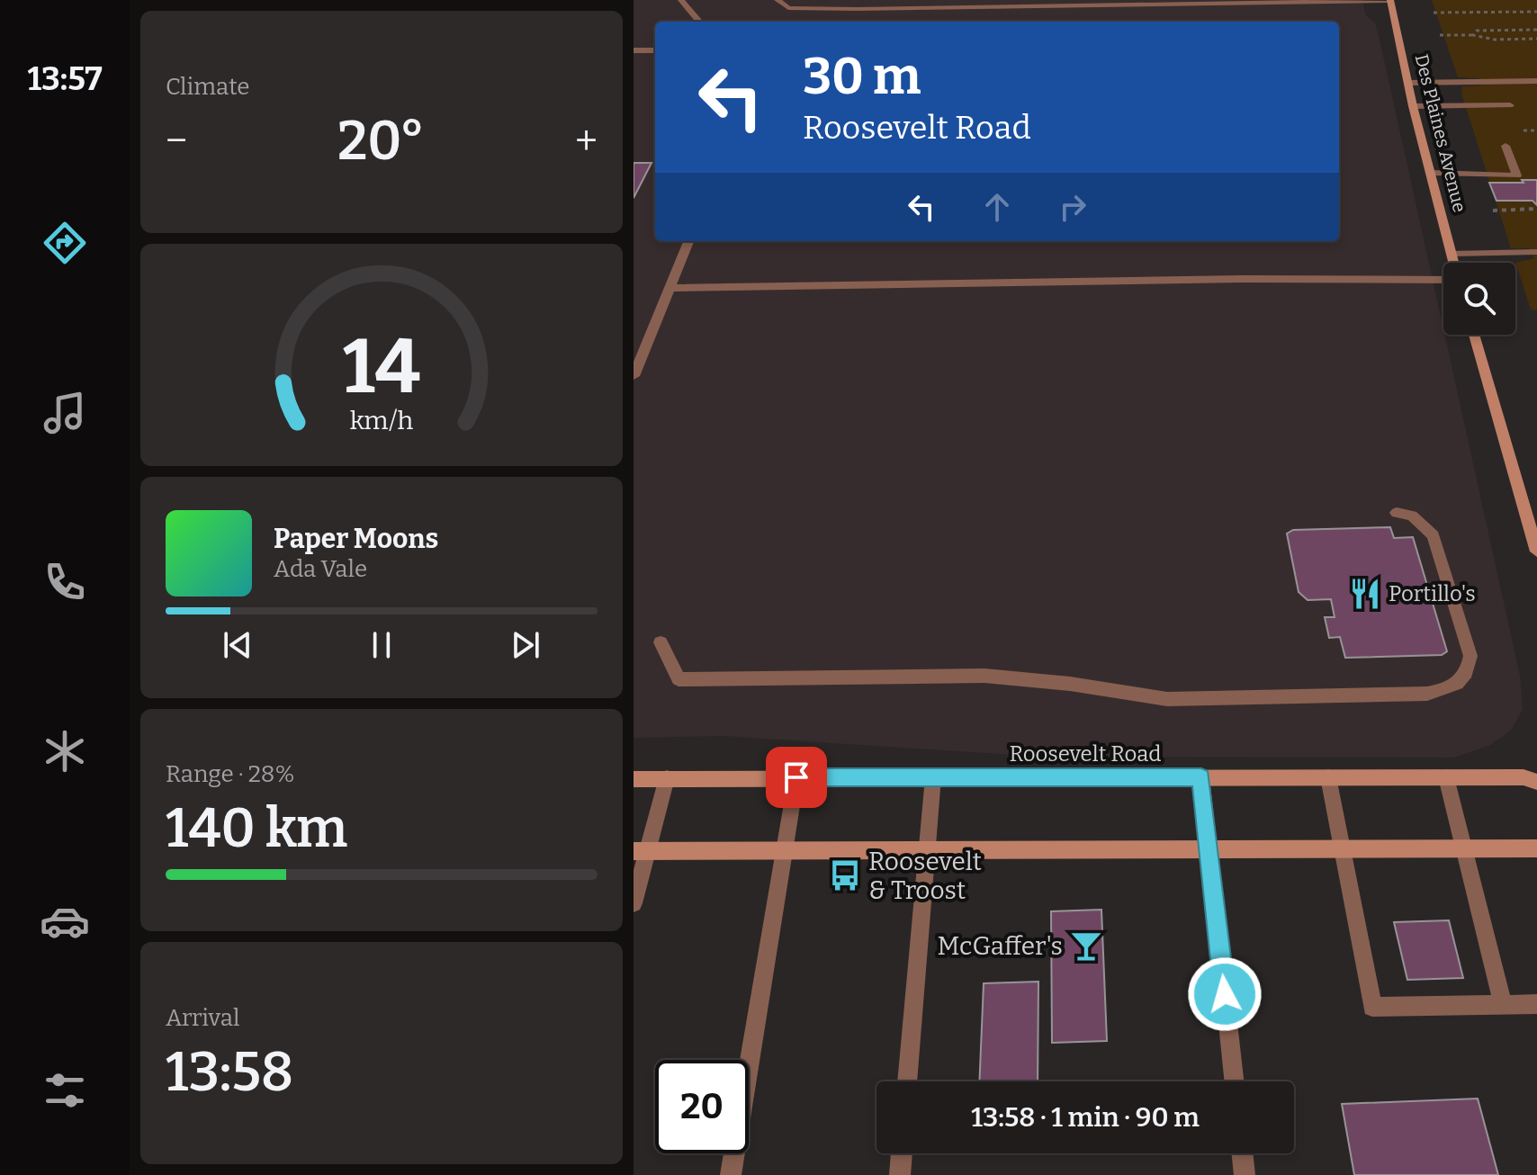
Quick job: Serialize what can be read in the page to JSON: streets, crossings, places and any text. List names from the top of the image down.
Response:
{
  "streets": {
    "main road": ["Des Plaines Avenue", "Roosevelt Road"]
  },
  "places": {
    "restaurant": ["Portillo's"],
    "bus stop": ["Roosevelt & Troost"],
    "bar": ["McGaffer's"]
  },
  "page": {
    "tabs": "13:57",
    "tile": [
      "Climate",
      ["Range · 28%", "140 km"],
      ["Arrival", "13:58"]
    ],
    "turn": ["30 m", "Roosevelt Road"],
    "heat": ["−", "20°", "+"],
    "song": ["Paper Moons", "Ada Vale"],
    "limit": "20",
    "trip": "13:58 · 1 min · 90 m",
    "gauge": ["14", "km/h"]
  }
}
